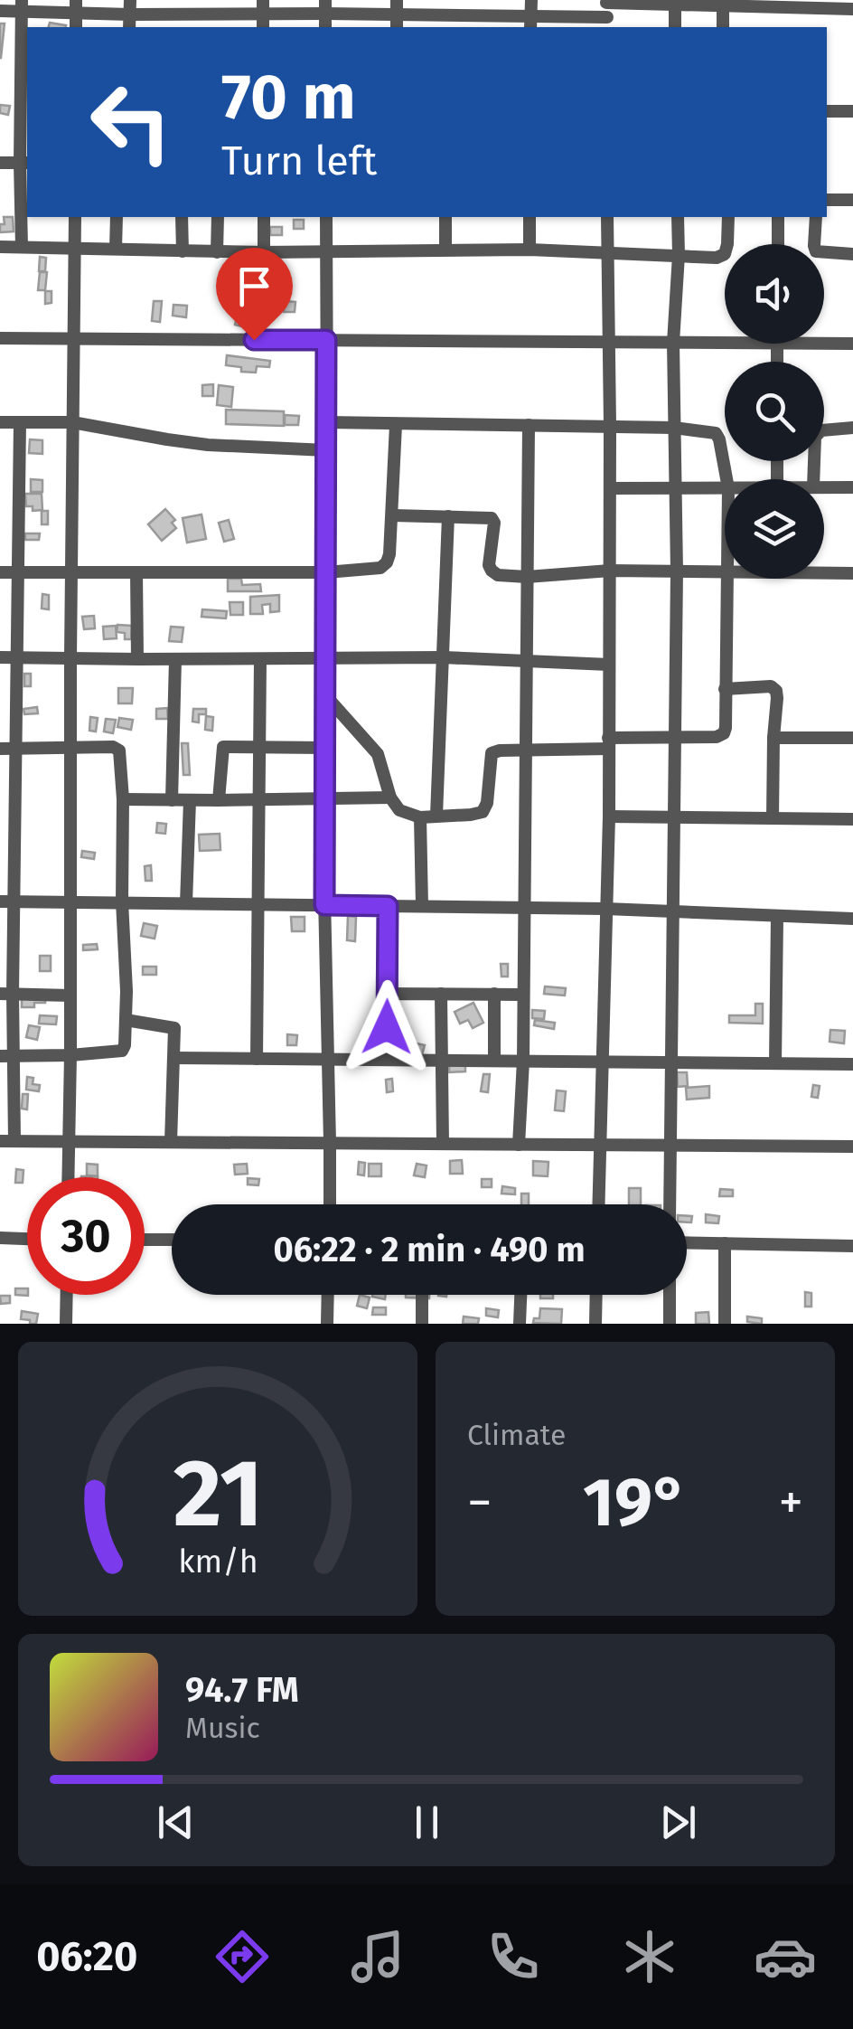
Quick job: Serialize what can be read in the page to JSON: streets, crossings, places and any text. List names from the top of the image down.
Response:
{
  "page": {
    "turn": ["70 m", "Turn left"],
    "limit": "30",
    "trip": "06:22 · 2 min · 490 m",
    "tile": "Climate",
    "heat": ["−", "19°", "+"],
    "song": ["94.7 FM", "Music"],
    "tabs": "06:20",
    "gauge": ["21", "km/h"]
  }
}
